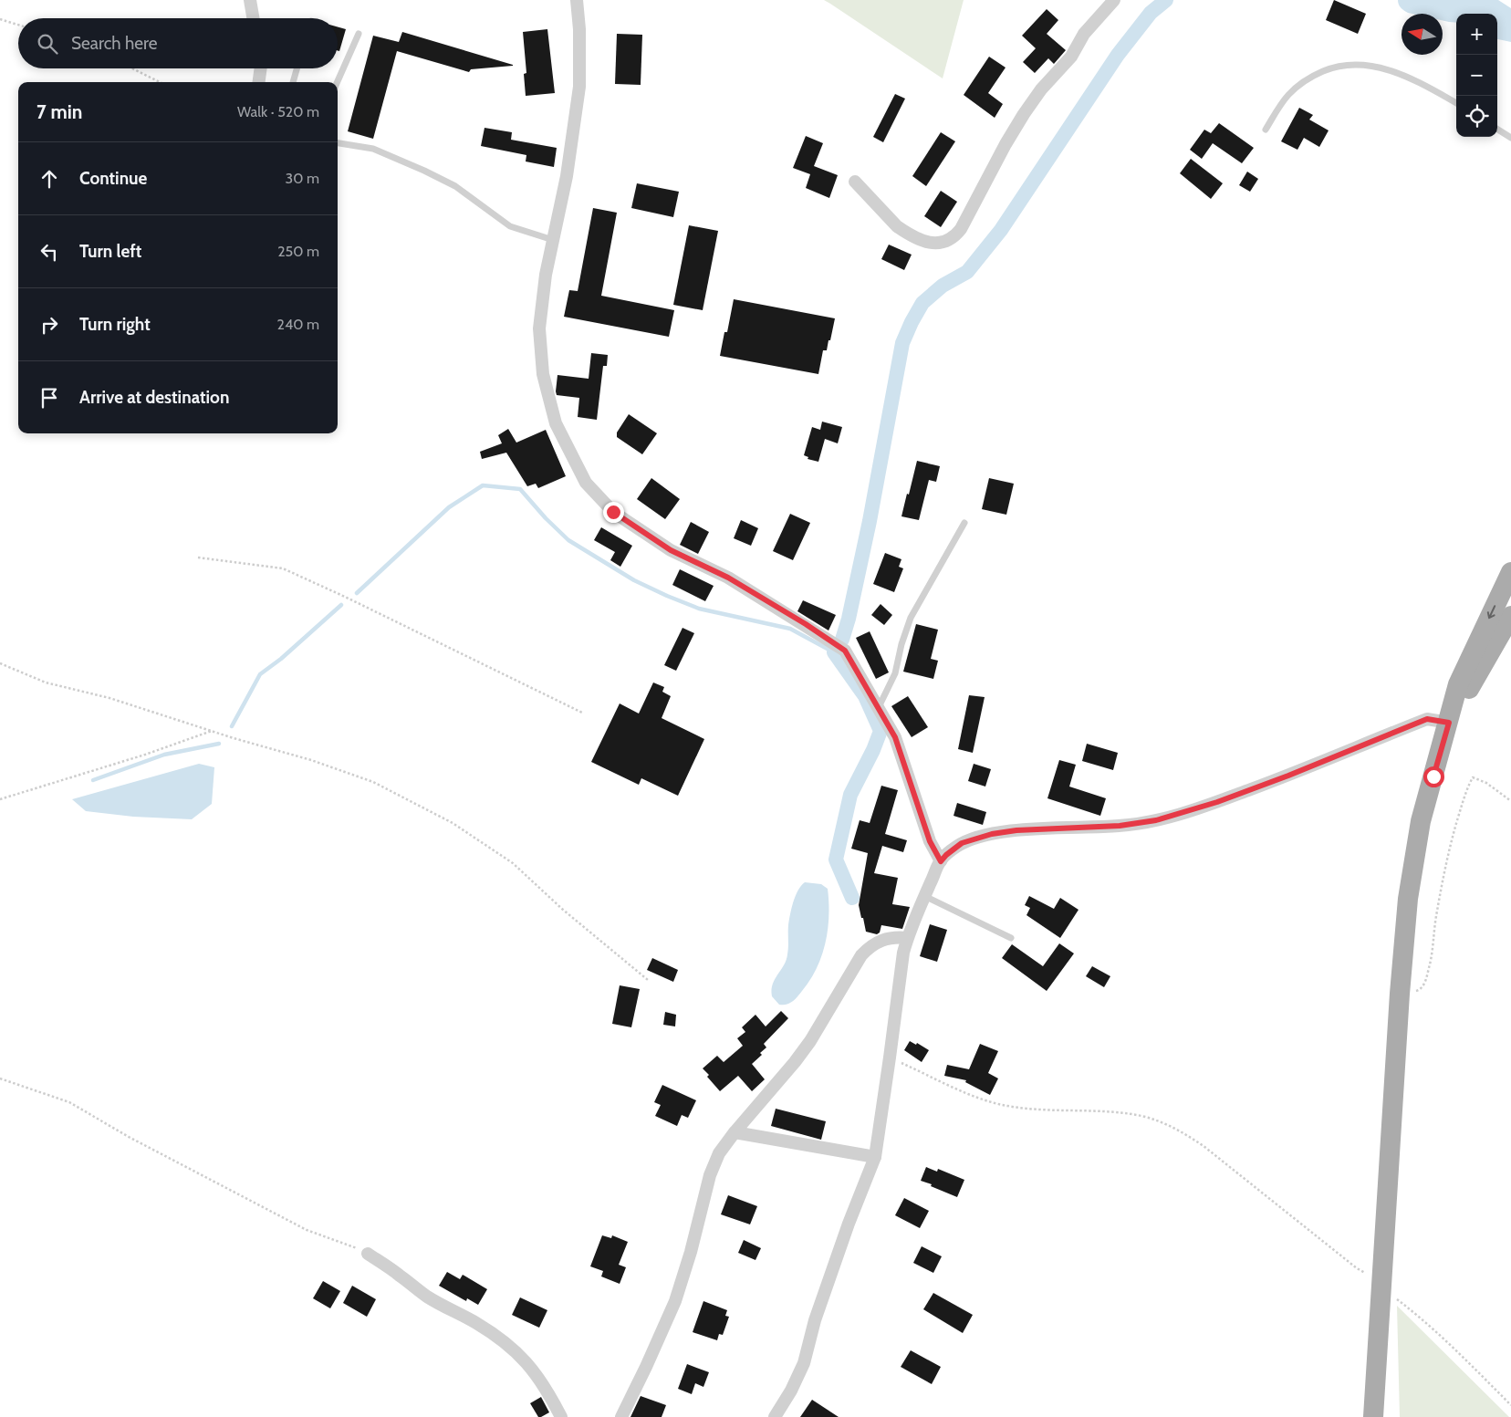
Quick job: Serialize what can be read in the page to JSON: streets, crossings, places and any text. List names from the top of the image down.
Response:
{
  "north": "left",
  "page": {
    "map_buttons": ["+", "−"],
    "search": "Search here",
    "heading": ["7 min", "Walk · 520 m"],
    "list": [
      ["Continue", "30 m"],
      ["Turn left", "250 m"],
      ["Turn right", "240 m"],
      "Arrive at destination"
    ]
  }
}
